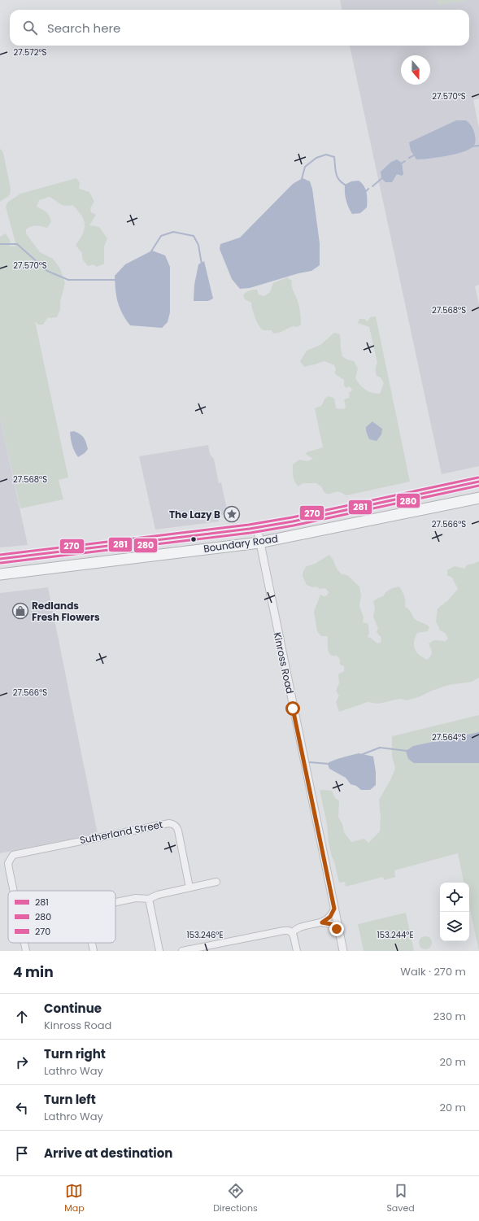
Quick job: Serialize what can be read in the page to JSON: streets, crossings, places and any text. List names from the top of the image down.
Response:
{
  "streets": {
    "highway": ["Boundary Road"],
    "street": ["Kinross Road", "Sutherland Street"]
  },
  "crossings": [
    ["Boundary Road", "Kinross Road"]
  ],
  "places": {
    "place": ["The Lazy B"],
    "shop": ["Redlands Fresh Flowers"]
  },
  "lines": ["transit line 270", "transit line 281", "transit line 280"],
  "legend": ["281", "280", "270"],
  "north": "bottom",
  "page": {
    "search": "Search here",
    "heading": ["4 min", "Walk · 270 m"],
    "list": [
      ["Continue", "Kinross Road", "230 m"],
      ["Turn right", "Lathro Way", "20 m"],
      ["Turn left", "Lathro Way", "20 m"],
      "Arrive at destination"
    ],
    "nav": ["Map", "Directions", "Saved"]
  },
  "coordinates": [
    "27.572°S",
    "27.570°S",
    "27.568°S",
    "27.566°S",
    "27.564°S",
    "153.246°E",
    "153.244°E"
  ]
}
